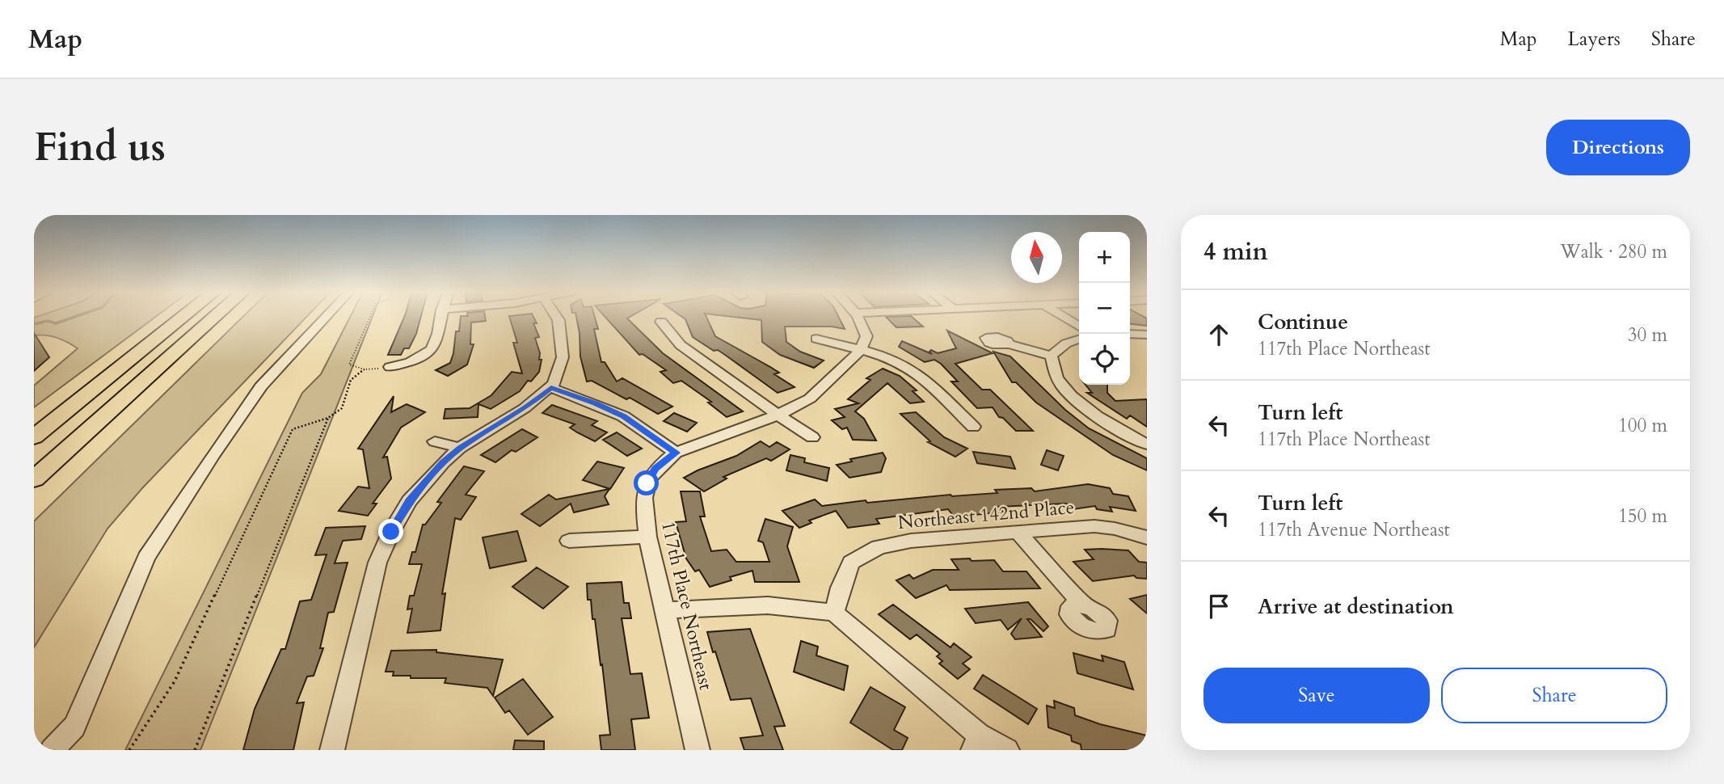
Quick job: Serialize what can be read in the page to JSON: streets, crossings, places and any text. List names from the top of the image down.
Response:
{
  "streets": {
    "street": ["Northeast 142nd Place", "117th Place Northeast"]
  },
  "north": "top",
  "page": {
    "header": "Map",
    "nav": ["Map", "Layers", "Share"],
    "buttons": [
      "Directions",
      ["Save", "Share"]
    ],
    "title": "Find us",
    "heading": ["4 min", "Walk · 280 m"],
    "map_buttons": ["+", "−"],
    "list": [
      ["Continue", "117th Place Northeast", "30 m"],
      ["Turn left", "117th Place Northeast", "100 m"],
      ["Turn left", "117th Avenue Northeast", "150 m"],
      "Arrive at destination"
    ]
  }
}
